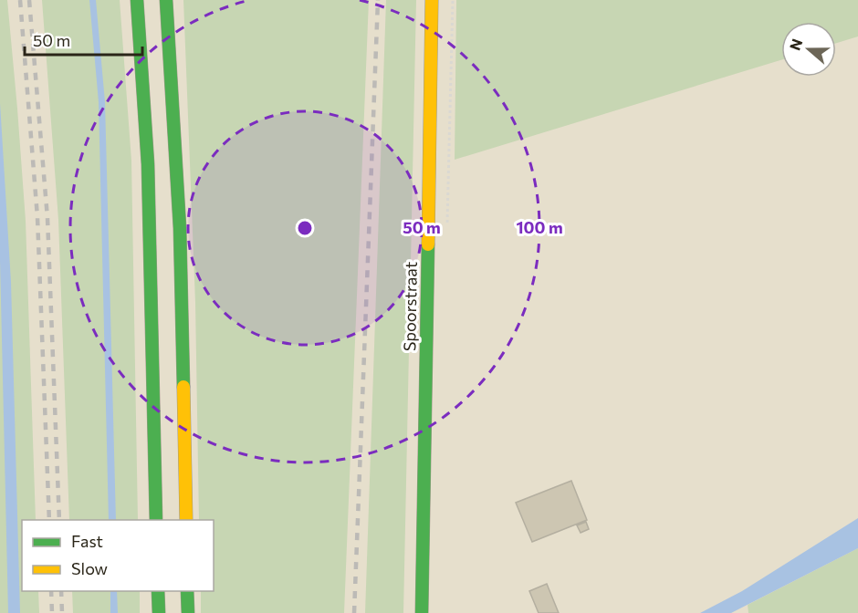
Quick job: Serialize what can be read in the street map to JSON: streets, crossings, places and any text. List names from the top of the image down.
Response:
{
  "streets": {
    "main road": ["Spoorstraat"]
  },
  "legend": ["Fast", "Slow"],
  "scale_bar": "50 m",
  "north": "left",
  "rings": ["50 m", "100 m"]
}
